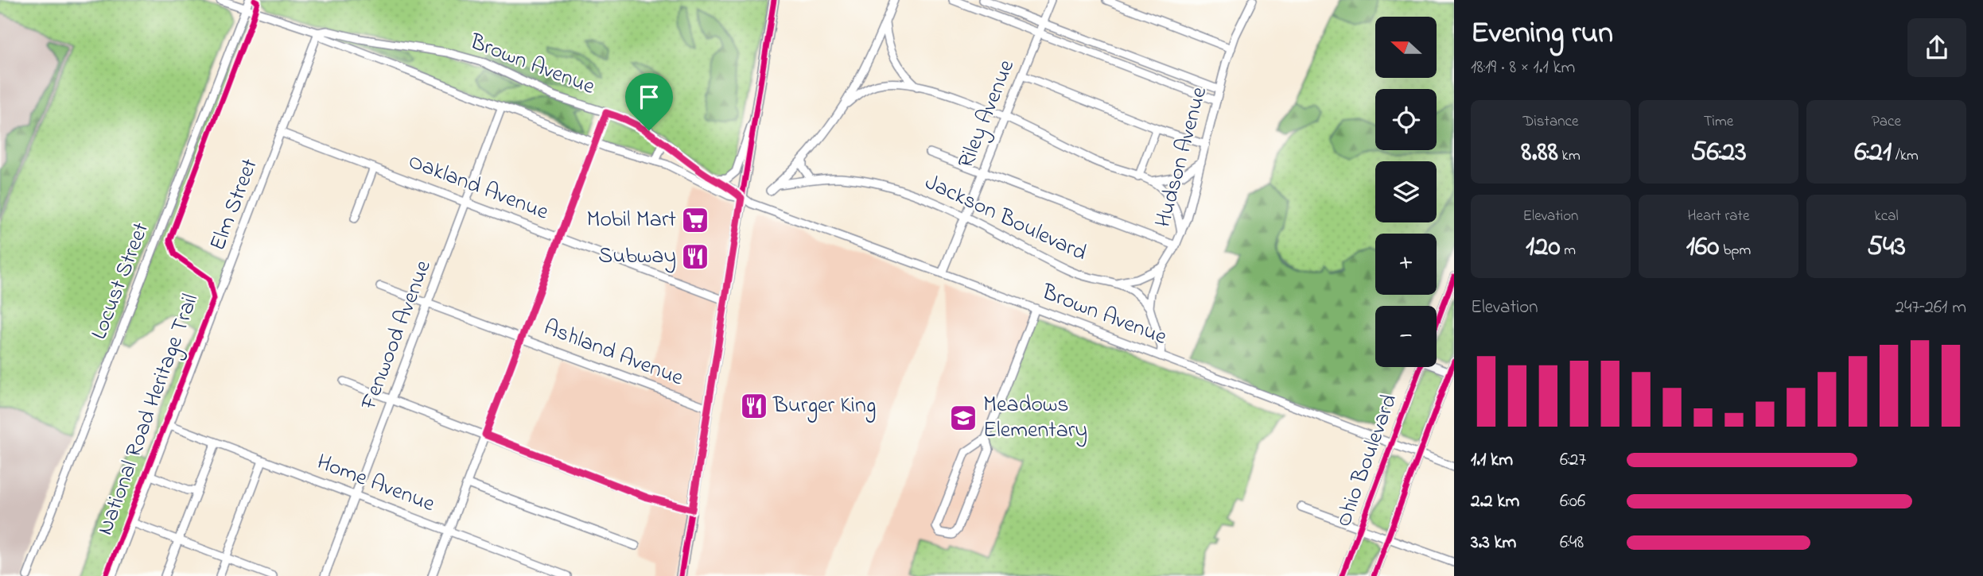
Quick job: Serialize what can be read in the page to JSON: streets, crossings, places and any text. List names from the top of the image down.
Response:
{
  "streets": {
    "street": [
      "Brown Avenue",
      "Riley Avenue",
      "Hudson Avenue",
      "Oakland Avenue",
      "Elm Street",
      "Jackson Boulevard",
      "Locust Street",
      "Fenwood Avenue",
      "Ashland Avenue",
      "Ohio Boulevard",
      "Home Avenue"
    ],
    "cycle path": ["National Road Heritage Trail"]
  },
  "crossings": [
    ["Brown Avenue", "Riley Avenue"],
    ["Brown Avenue", "Elm Street"],
    ["Brown Avenue", "Locust Street"],
    ["Brown Avenue", "Fenwood Avenue"],
    ["Brown Avenue", "Ohio Boulevard"],
    ["Riley Avenue", "Jackson Boulevard"],
    ["Hudson Avenue", "Jackson Boulevard"],
    ["Oakland Avenue", "Elm Street"],
    ["Oakland Avenue", "Fenwood Avenue"],
    ["Elm Street", "Home Avenue"],
    ["Fenwood Avenue", "Ashland Avenue"],
    ["Fenwood Avenue", "Home Avenue"]
  ],
  "places": {
    "supermarket": ["Mobil Mart"],
    "restaurant": ["Subway", "Burger King"],
    "school or university": ["Meadows Elementary"]
  },
  "north": "left",
  "page": {
    "heading": ["Evening run", "18:19 · 8 × 1.1 km"],
    "map_buttons": ["+", "−"],
    "stats": [
      ["Distance", "8.88 km"],
      ["Time", "56:23"],
      ["Pace", "6:21 /km"],
      ["Elevation", "120 m"],
      ["Heart rate", "160 bpm"],
      ["kcal", "543"]
    ],
    "chart": ["Elevation", "247–261 m"],
    "list": [
      {
        "name": "1.1 km",
        "note": "6:27"
      },
      {
        "name": "2.2 km",
        "note": "6:06"
      },
      {
        "name": "3.3 km",
        "note": "6:48"
      }
    ]
  }
}
